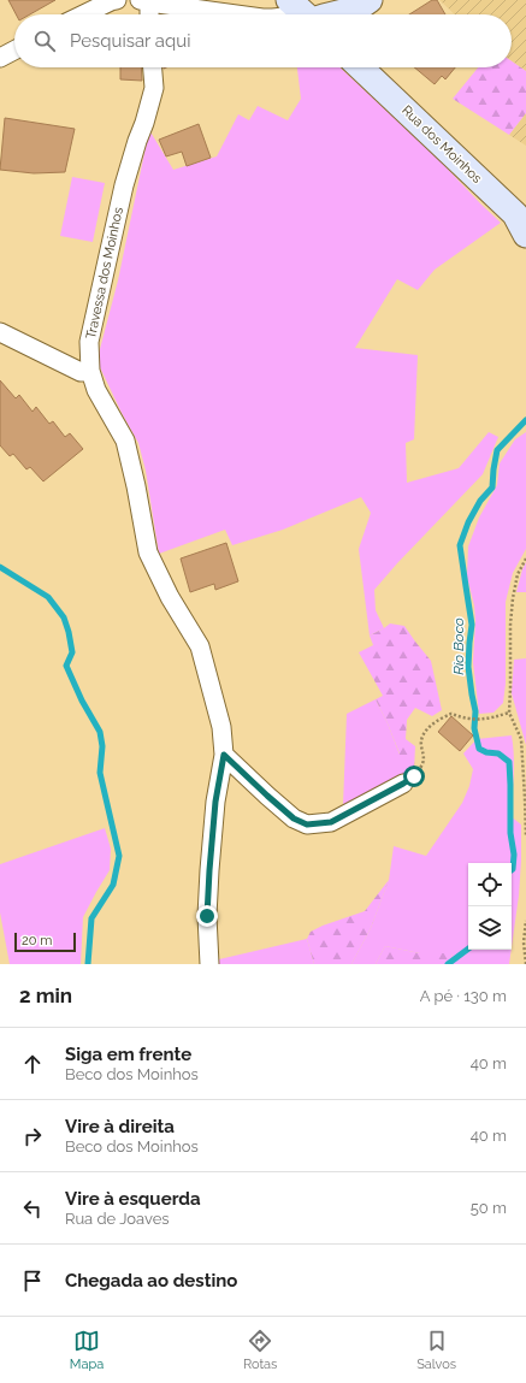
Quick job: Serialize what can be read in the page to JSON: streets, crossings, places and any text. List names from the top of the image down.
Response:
{
  "streets": {
    "main road": ["Rua dos Moinhos"],
    "street": ["Travessa dos Moinhos"]
  },
  "water": ["Rio Boco"],
  "scale_bar": "20 m",
  "page": {
    "search": "Pesquisar aqui",
    "scale": "20 m",
    "heading": ["2 min", "A pé · 130 m"],
    "list": [
      ["Siga em frente", "Beco dos Moinhos", "40 m"],
      ["Vire à direita", "Beco dos Moinhos", "40 m"],
      ["Vire à esquerda", "Rua de Joaves", "50 m"],
      "Chegada ao destino"
    ],
    "nav": ["Mapa", "Rotas", "Salvos"]
  }
}
